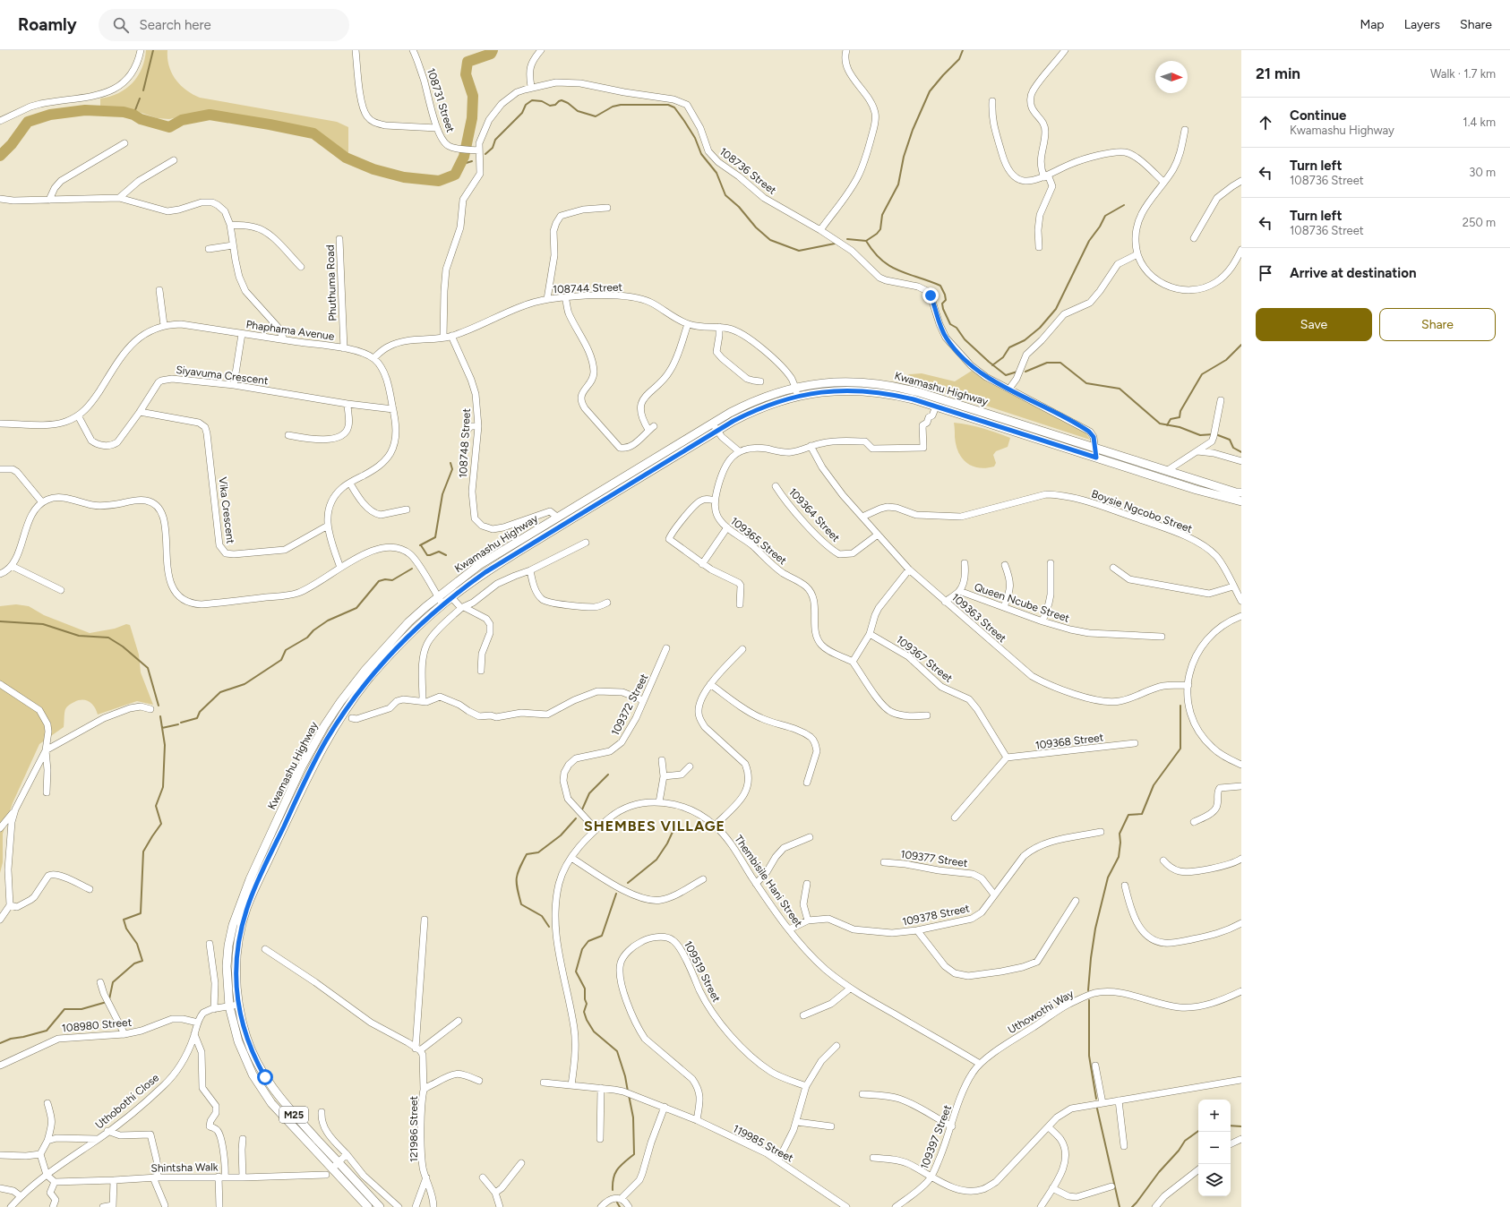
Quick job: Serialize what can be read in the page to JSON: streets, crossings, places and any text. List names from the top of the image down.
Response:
{
  "streets": {
    "main road": ["Kwamashu Highway", "M25"],
    "street": [
      "108731 Street",
      "108736 Street",
      "Phuthuma Road",
      "108744 Street",
      "Phaphama Avenue",
      "Siyavuma Crescent",
      "108748 Street",
      "Vika Crescent",
      "Boysie Ngcobo Street",
      "109364 Street",
      "109365 Street",
      "Queen Ncube Street",
      "109363 Street",
      "109367 Street",
      "109372 Street",
      "109368 Street",
      "109377 Street",
      "Thembisile Hani Street",
      "109378 Street",
      "109519 Street",
      "Uthowothi Way",
      "108980 Street",
      "Uthobothi Close",
      "121986 Street",
      "109397 Street",
      "119985 Street",
      "Shintsha Walk"
    ]
  },
  "crossings": [
    ["108731 Street", "108736 Street"],
    ["108736 Street", "108744 Street"],
    ["108736 Street", "Kwamashu Highway"],
    ["Phuthuma Road", "Phaphama Avenue"],
    ["108744 Street", "Phaphama Avenue"],
    ["108744 Street", "Kwamashu Highway"],
    ["108744 Street", "108748 Street"],
    ["Phaphama Avenue", "Siyavuma Crescent"],
    ["Siyavuma Crescent", "Vika Crescent"],
    ["Kwamashu Highway", "108748 Street"],
    ["Kwamashu Highway", "Uthobothi Close"],
    ["Boysie Ngcobo Street", "109363 Street"],
    ["109364 Street", "109363 Street"],
    ["Queen Ncube Street", "109363 Street"],
    ["109367 Street", "109368 Street"],
    ["109372 Street", "Thembisile Hani Street"],
    ["109377 Street", "109378 Street"],
    ["Thembisile Hani Street", "109378 Street"],
    ["Thembisile Hani Street", "Uthowothi Way"],
    ["Thembisile Hani Street", "109397 Street"],
    ["Thembisile Hani Street", "119985 Street"],
    ["109519 Street", "119985 Street"],
    ["Uthowothi Way", "109397 Street"],
    ["108980 Street", "Uthobothi Close"]
  ],
  "districts": ["SHEMBES VILLAGE"],
  "north": "right",
  "page": {
    "header": "Roamly",
    "search": "Search here",
    "nav": ["Map", "Layers", "Share"],
    "heading": ["21 min", "Walk · 1.7 km"],
    "list": [
      ["Continue", "Kwamashu Highway", "1.4 km"],
      ["Turn left", "108736 Street", "30 m"],
      ["Turn left", "108736 Street", "250 m"],
      "Arrive at destination"
    ],
    "buttons": ["Save", "Share"],
    "map_buttons": ["+", "−"]
  }
}
